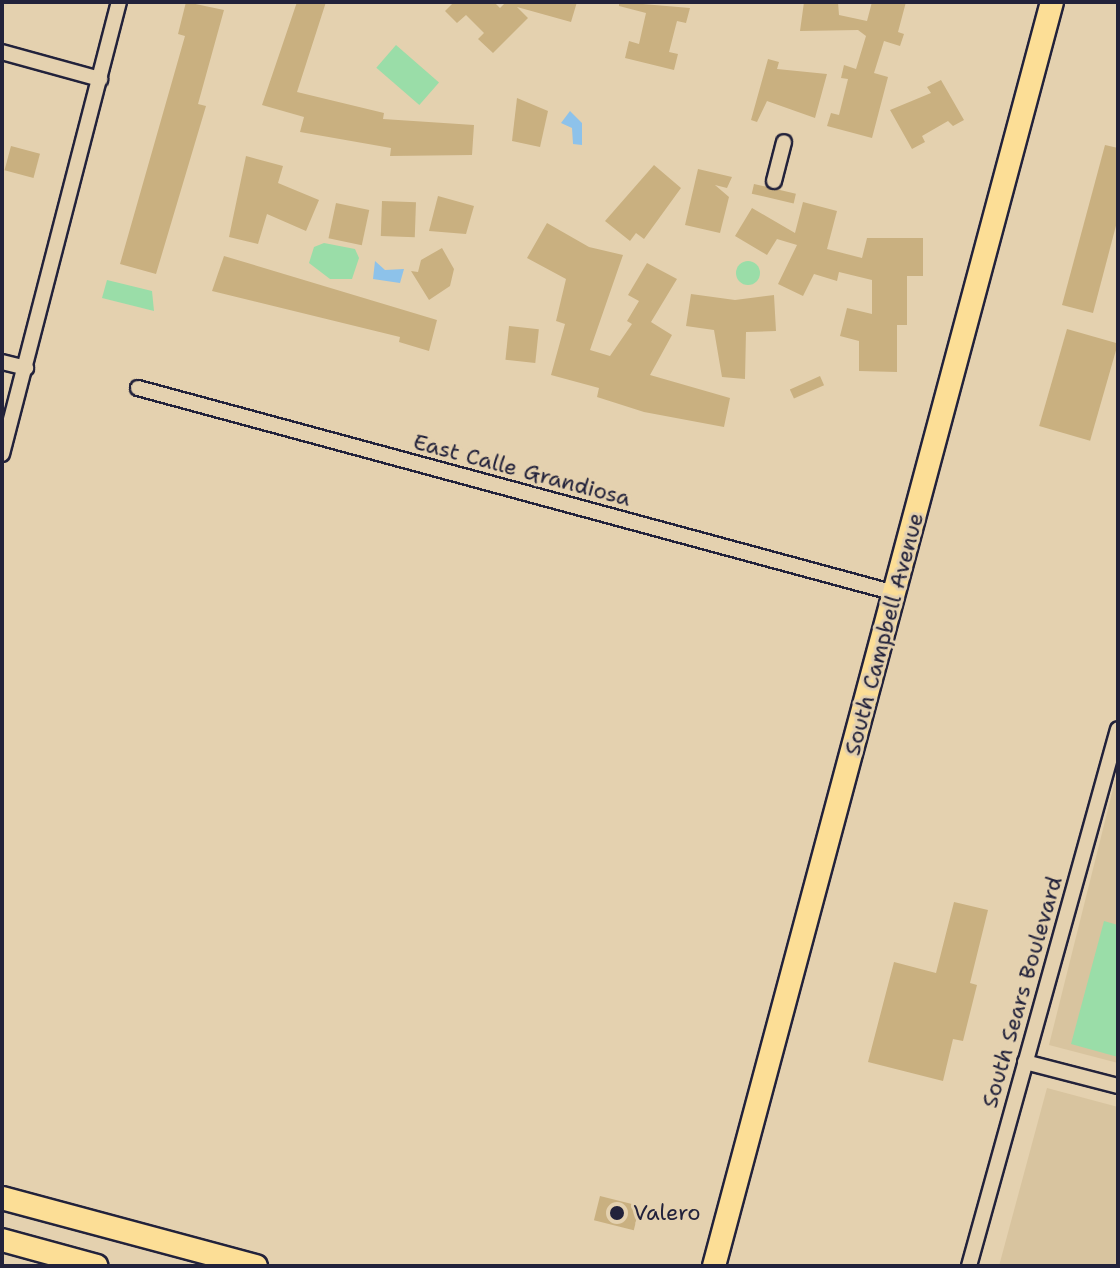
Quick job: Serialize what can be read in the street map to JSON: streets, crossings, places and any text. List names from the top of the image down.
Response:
{
  "streets": {
    "main road": ["South Campbell Avenue"],
    "street": ["East Calle Grandiosa", "South Sears Boulevard"]
  },
  "crossings": [
    ["East Calle Grandiosa", "South Campbell Avenue"]
  ],
  "places": ["Valero"]
}
